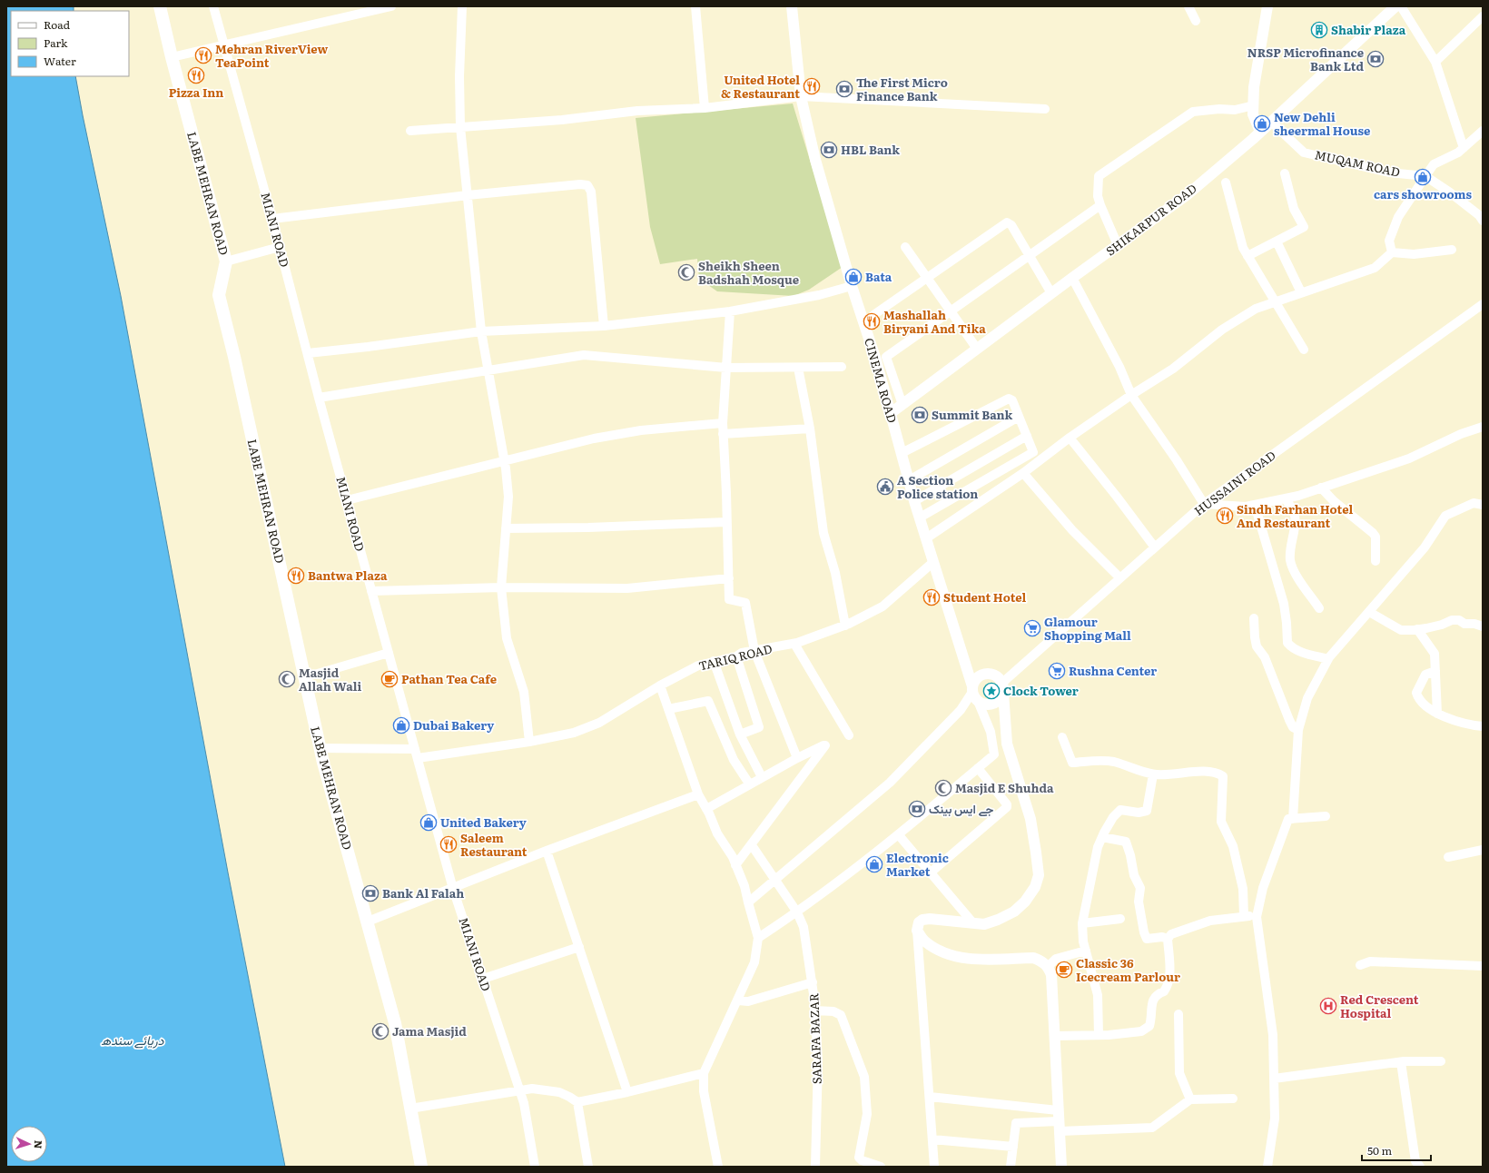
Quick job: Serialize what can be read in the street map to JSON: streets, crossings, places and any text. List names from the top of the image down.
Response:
{
  "streets": {
    "main road": ["LABE MEHRAN ROAD"],
    "street": [
      "MUQAM ROAD",
      "SHIKARPUR ROAD",
      "MIANI ROAD",
      "CINEMA ROAD",
      "HUSSAINI ROAD",
      "TARIQ ROAD",
      "SARAFA BAZAR"
    ]
  },
  "crossings": [
    ["MUQAM ROAD", "SHIKARPUR ROAD"],
    ["SHIKARPUR ROAD", "CINEMA ROAD"],
    ["MIANI ROAD", "TARIQ ROAD"],
    ["CINEMA ROAD", "HUSSAINI ROAD"],
    ["CINEMA ROAD", "TARIQ ROAD"]
  ],
  "water": ["دریائے سندھ"],
  "places": {
    "building": ["Shabir Plaza"],
    "restaurant": [
      "Mehran RiverView TeaPoint",
      "Pizza Inn",
      "United Hotel & Restaurant",
      "Mashallah Biryani And Tika",
      "Sindh Farhan Hotel And Restaurant",
      "Bantwa Plaza",
      "Student Hotel",
      "Saleem Restaurant"
    ],
    "bank": [
      "NRSP Microfinance Bank Ltd",
      "The First Micro Finance Bank",
      "HBL Bank",
      "Summit Bank",
      "جے ایس بینک",
      "Bank Al Falah"
    ],
    "shop": [
      "New Dehli sheermal House",
      "cars showrooms",
      "Bata",
      "Dubai Bakery",
      "United Bakery",
      "Electronic Market"
    ],
    "mosque": [
      "Sheikh Sheen Badshah Mosque",
      "Masjid Allah Wali",
      "Masjid E Shuhda",
      "Jama Masjid"
    ],
    "public building": ["A Section Police station"],
    "supermarket": ["Glamour Shopping Mall", "Rushna Center"],
    "cafe": ["Pathan Tea Cafe", "Classic 36 Icecream Parlour"],
    "place": ["Clock Tower"],
    "hospital": ["Red Crescent Hospital"]
  },
  "legend": ["Road", "Park", "Water"],
  "scale_bar": "50 m",
  "north": "right"
}
